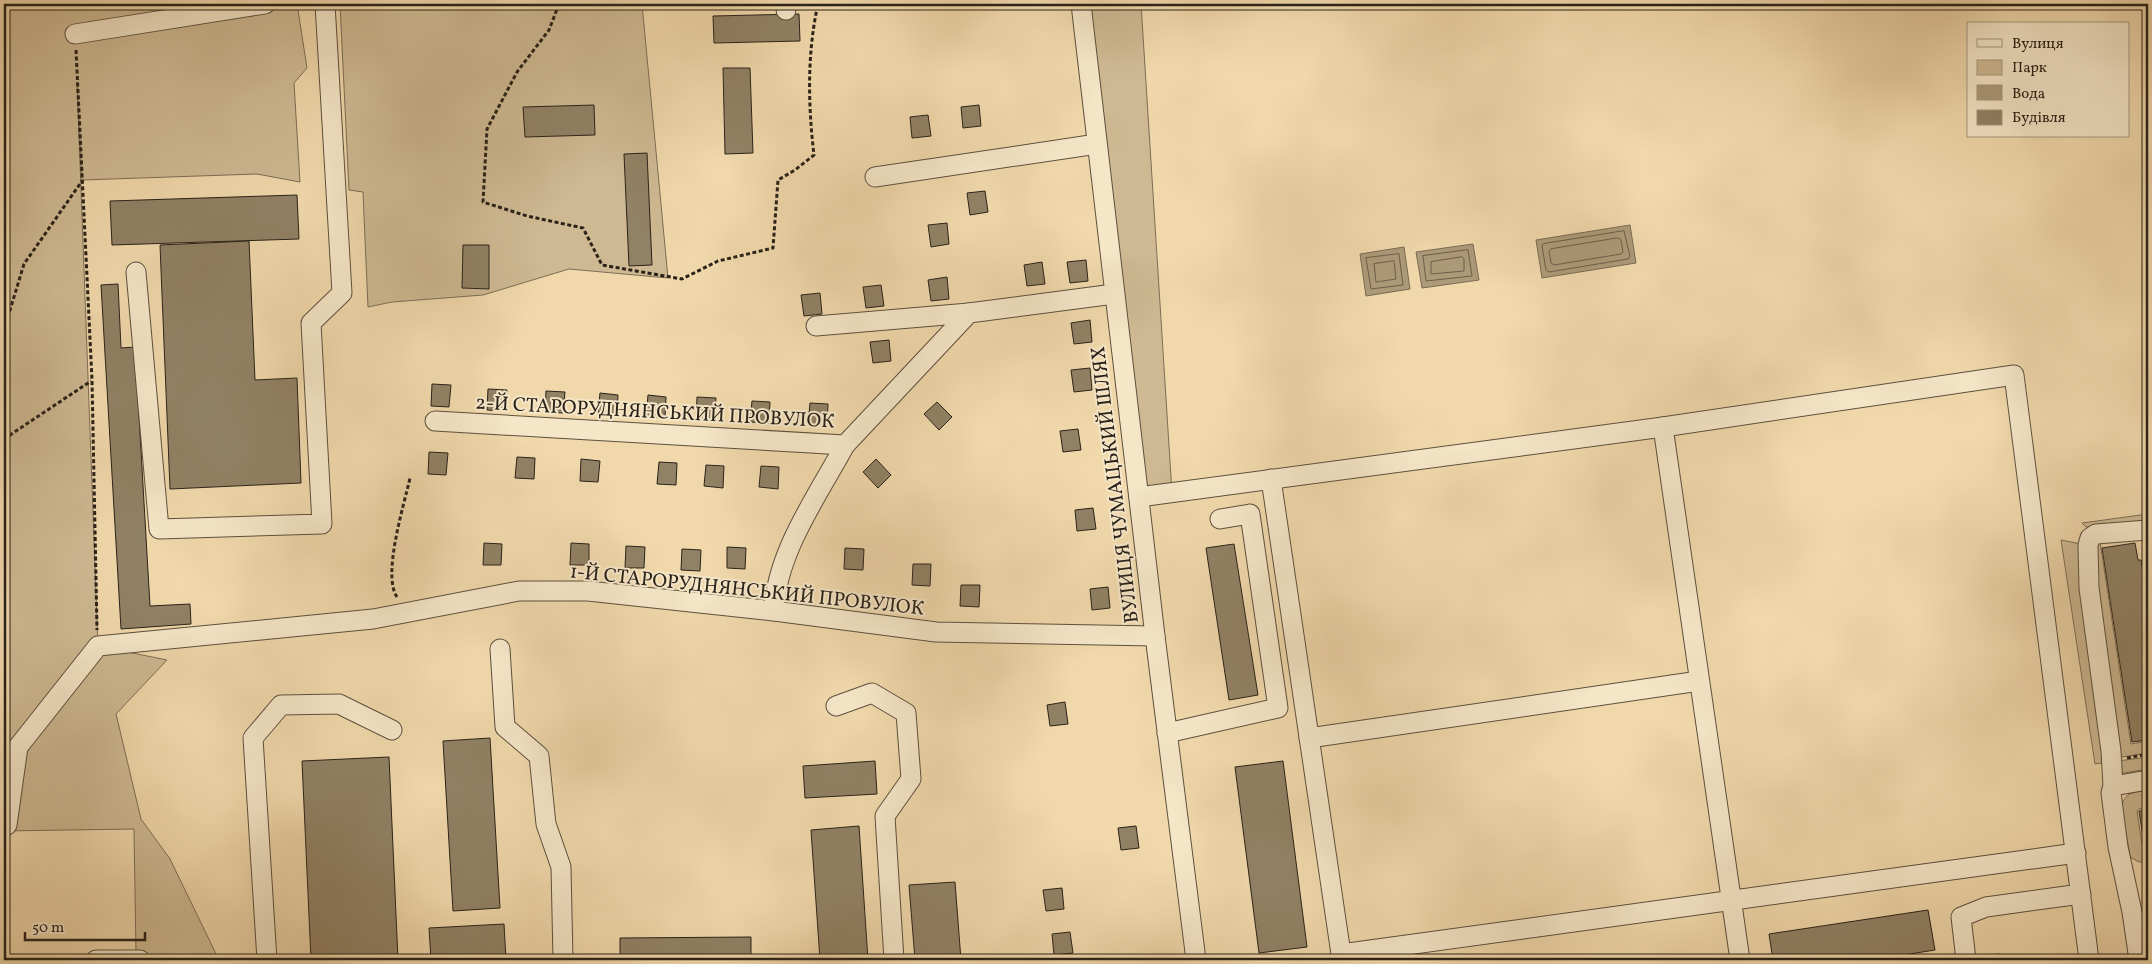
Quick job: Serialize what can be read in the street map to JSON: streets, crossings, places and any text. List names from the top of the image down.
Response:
{
  "streets": {
    "street": ["2-Й СТАРОРУДНЯНСЬКИЙ ПРОВУЛОК", "ВУЛИЦЯ ЧУМАЦЬКИЙ ШЛЯХ", "1-Й СТАРОРУДНЯНСЬКИЙ ПРОВУЛОК"]
  },
  "crossings": [
    ["ВУЛИЦЯ ЧУМАЦЬКИЙ ШЛЯХ", "1-Й СТАРОРУДНЯНСЬКИЙ ПРОВУЛОК"]
  ],
  "legend": [
    "Вулиця",
    "Парк",
    "Вода",
    "Будівля"
  ],
  "scale_bar": "50 m"
}
